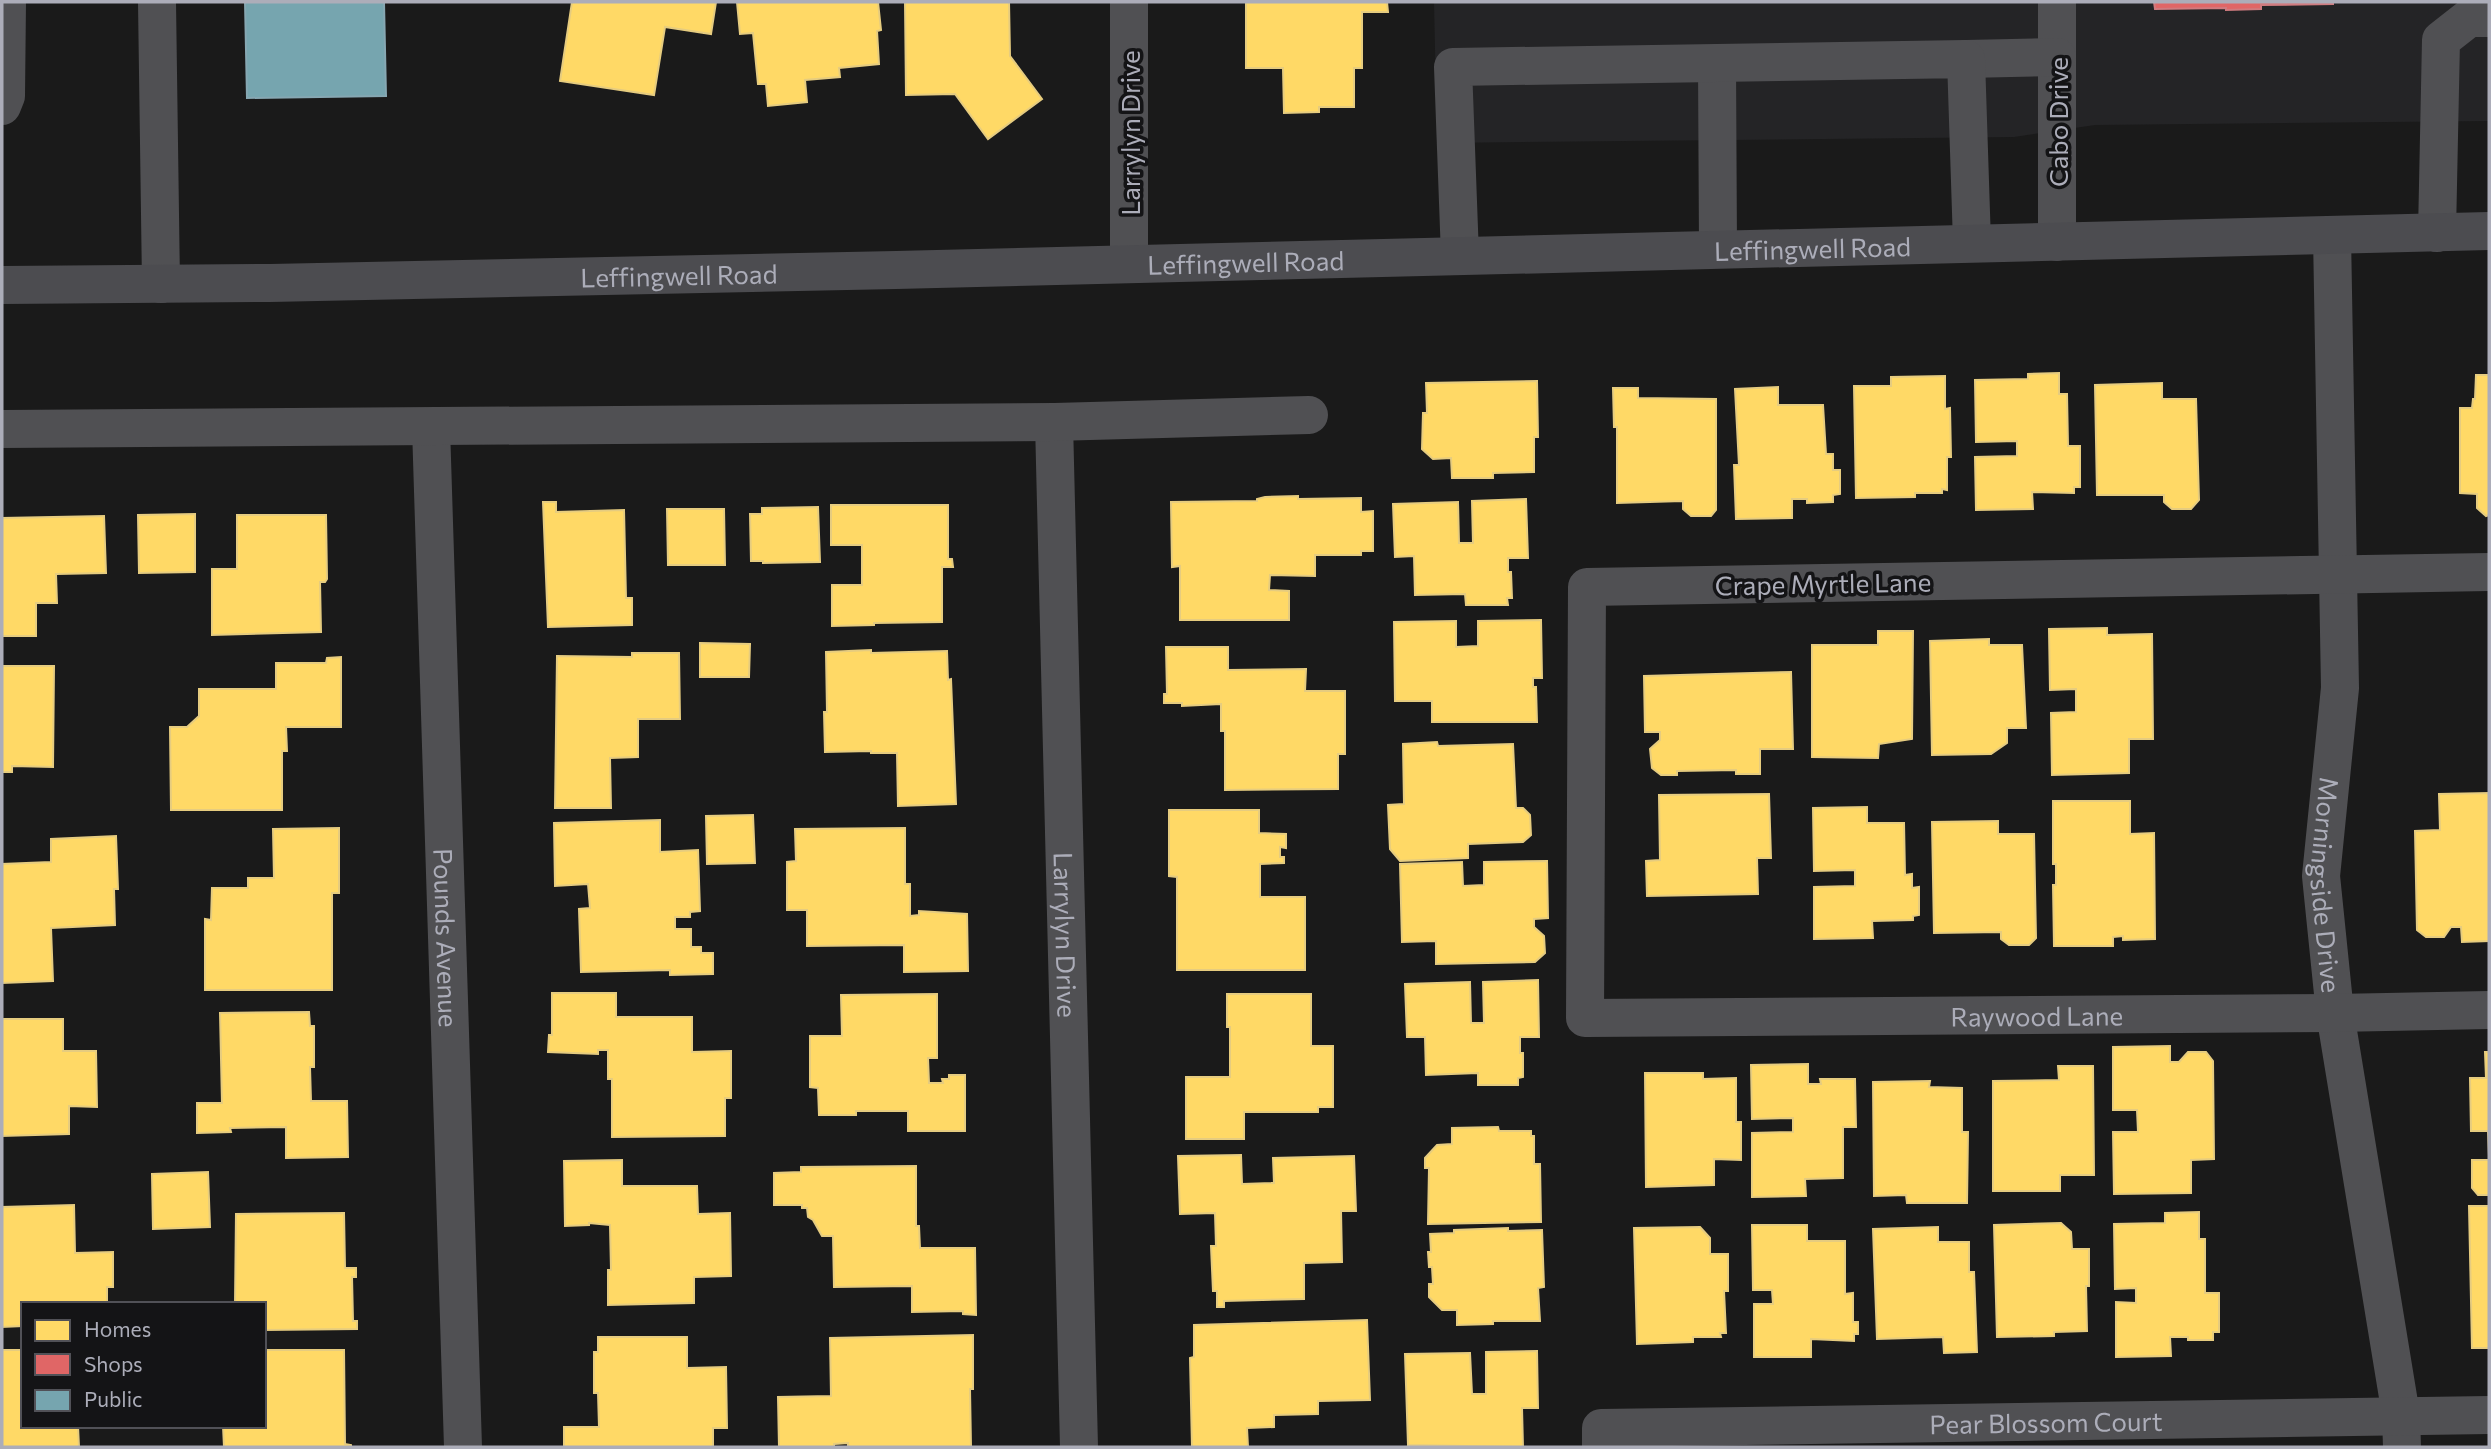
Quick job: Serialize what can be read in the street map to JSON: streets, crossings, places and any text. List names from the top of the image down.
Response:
{
  "streets": {
    "main road": ["Leffingwell Road"],
    "street": [
      "Cabo Drive",
      "Larrylyn Drive",
      "Crape Myrtle Lane",
      "Morningside Drive",
      "Pounds Avenue",
      "Raywood Lane",
      "Pear Blossom Court"
    ]
  },
  "crossings": [
    ["Cabo Drive", "Leffingwell Road"],
    ["Larrylyn Drive", "Leffingwell Road"],
    ["Leffingwell Road", "Morningside Drive"],
    ["Crape Myrtle Lane", "Morningside Drive"],
    ["Crape Myrtle Lane", "Raywood Lane"],
    ["Morningside Drive", "Raywood Lane"],
    ["Morningside Drive", "Pear Blossom Court"]
  ],
  "legend": ["Homes", "Shops", "Public"]
}
